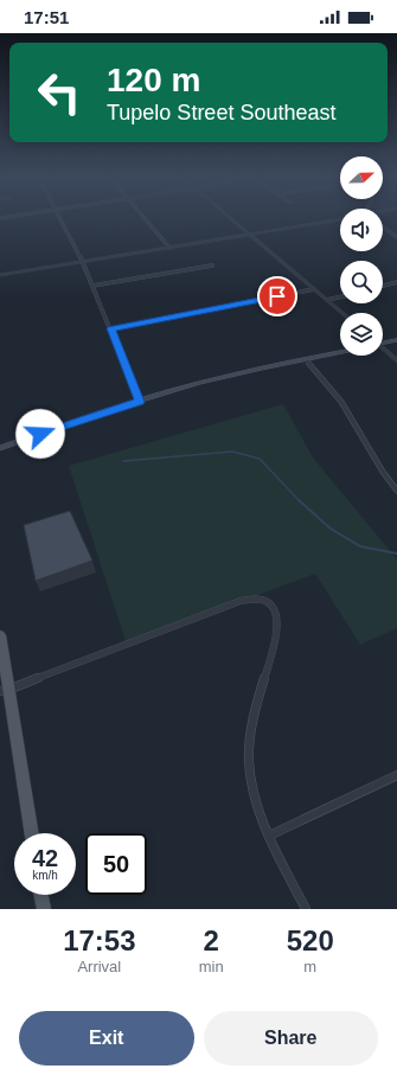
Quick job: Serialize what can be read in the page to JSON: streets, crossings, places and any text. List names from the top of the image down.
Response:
{
  "north": "right",
  "page": {
    "status": "17:51",
    "turn": ["120 m", "Tupelo Street Southeast"],
    "speed": "42 km/h",
    "limit": "50",
    "eta": [
      "17:53",
      "Arrival",
      "2",
      "min",
      "520",
      "m"
    ],
    "buttons": ["Exit", "Share"]
  }
}
